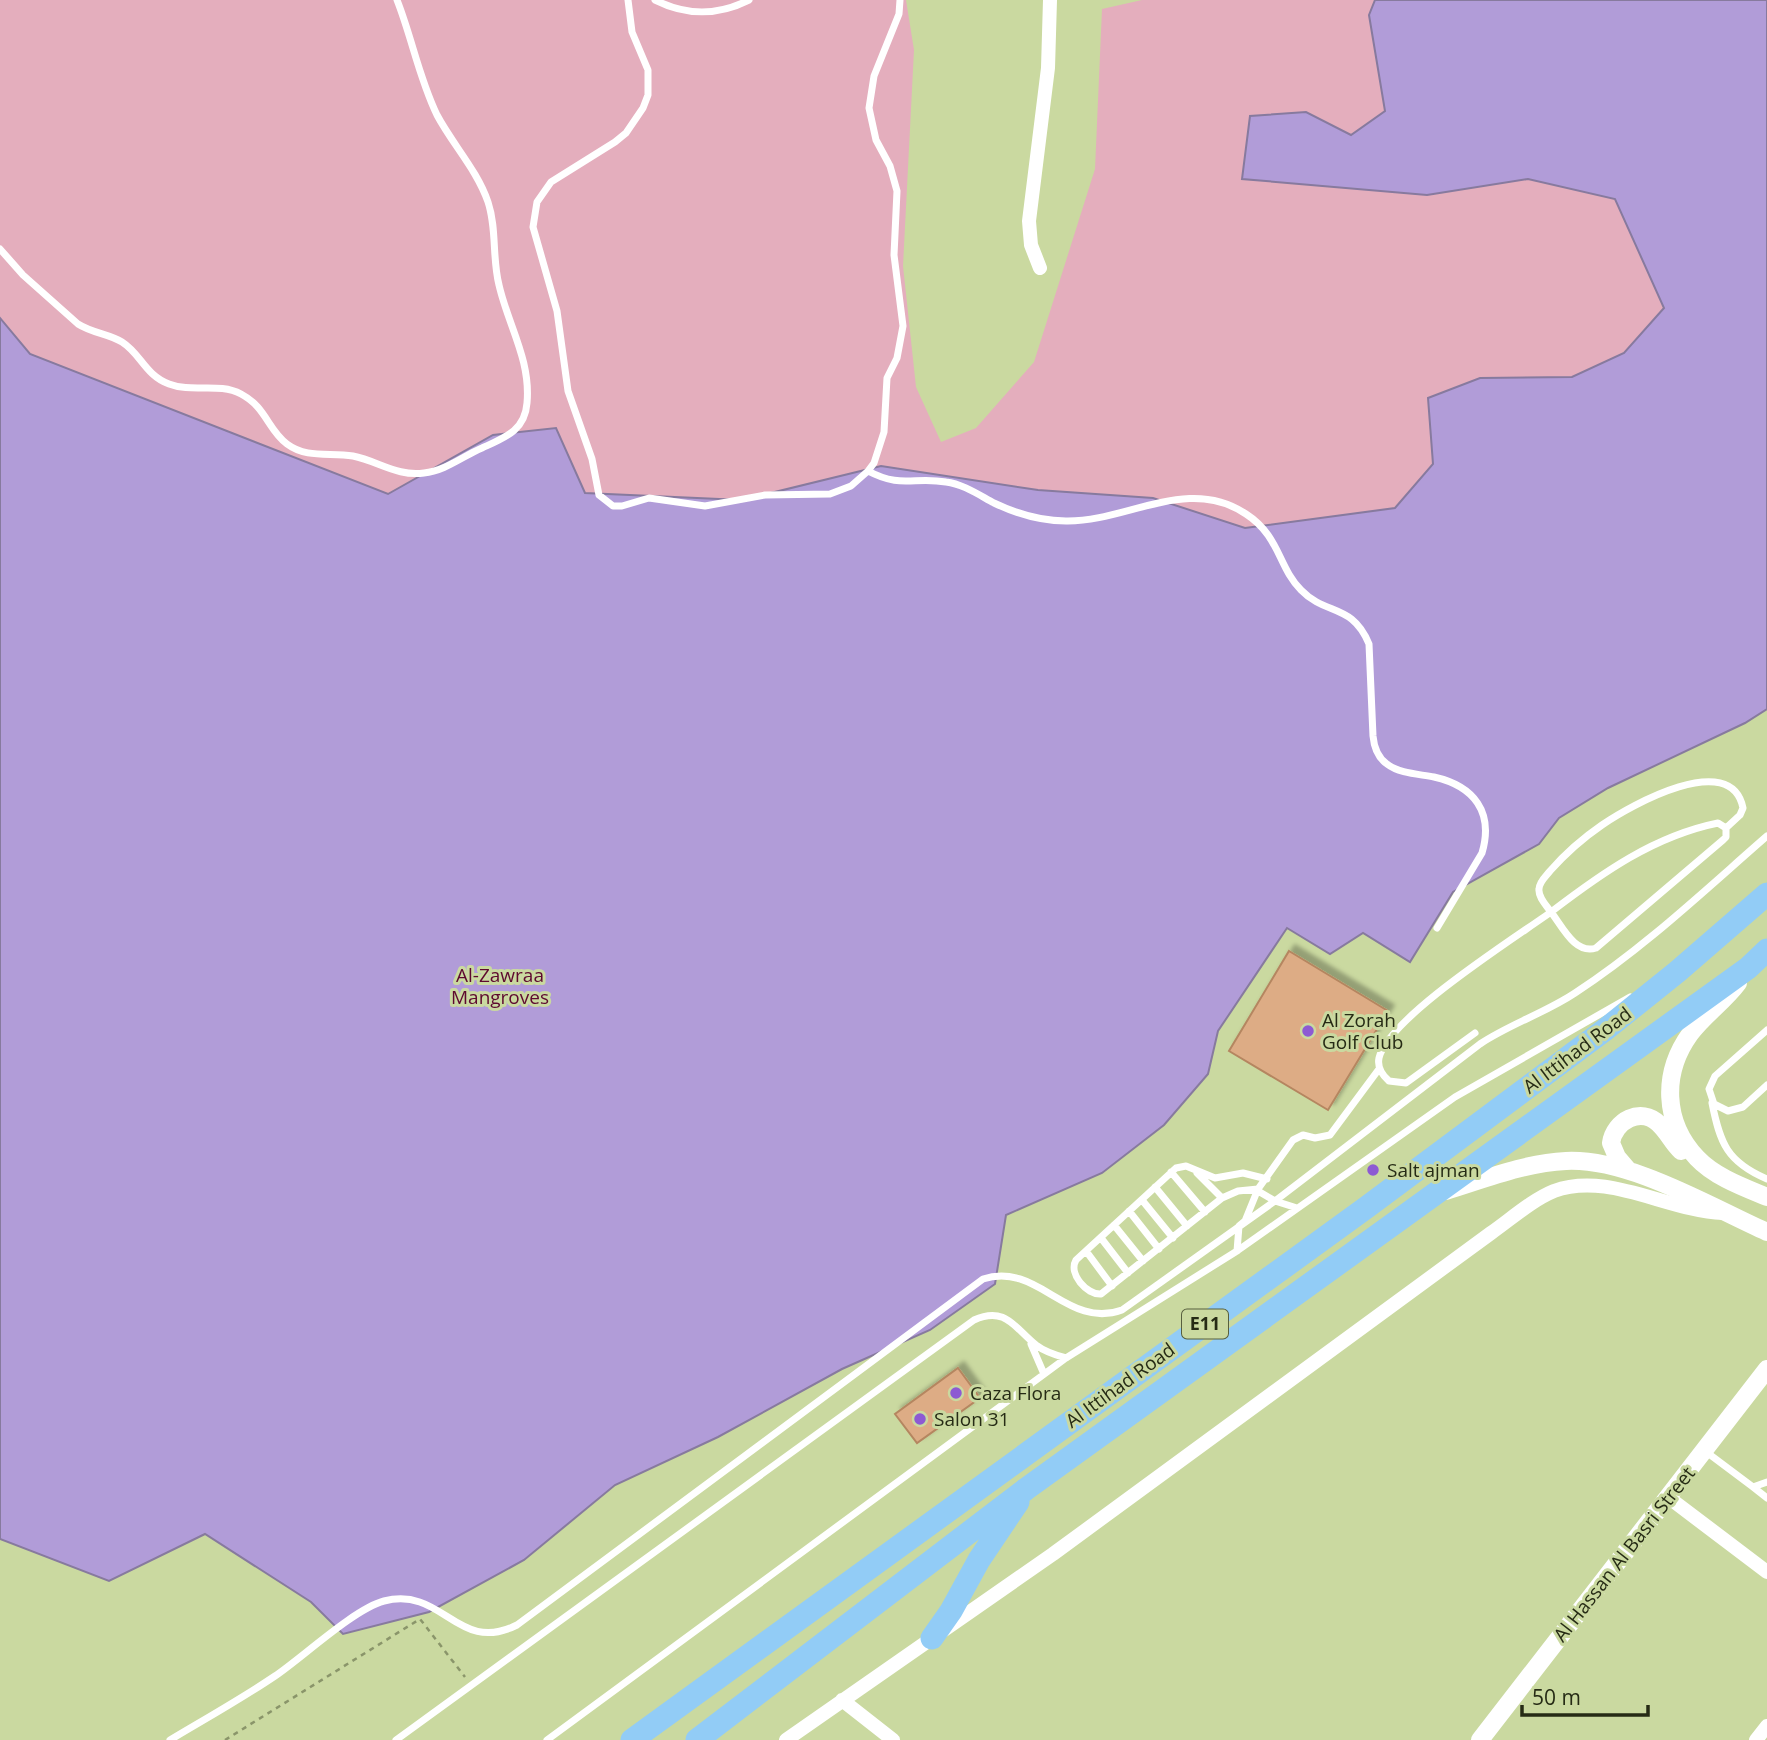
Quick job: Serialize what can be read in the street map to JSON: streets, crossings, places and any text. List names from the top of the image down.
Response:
{
  "streets": {
    "highway": ["Al Ittihad Road", "E11"],
    "street": ["Al Hassan Al Basri Street"]
  },
  "parks": ["Al-Zawraa Mangroves"],
  "places": [
    "Al Zorah Golf Club",
    "Salt ajman",
    "Caza Flora",
    "Salon 31"
  ],
  "scale_bar": "50 m"
}
